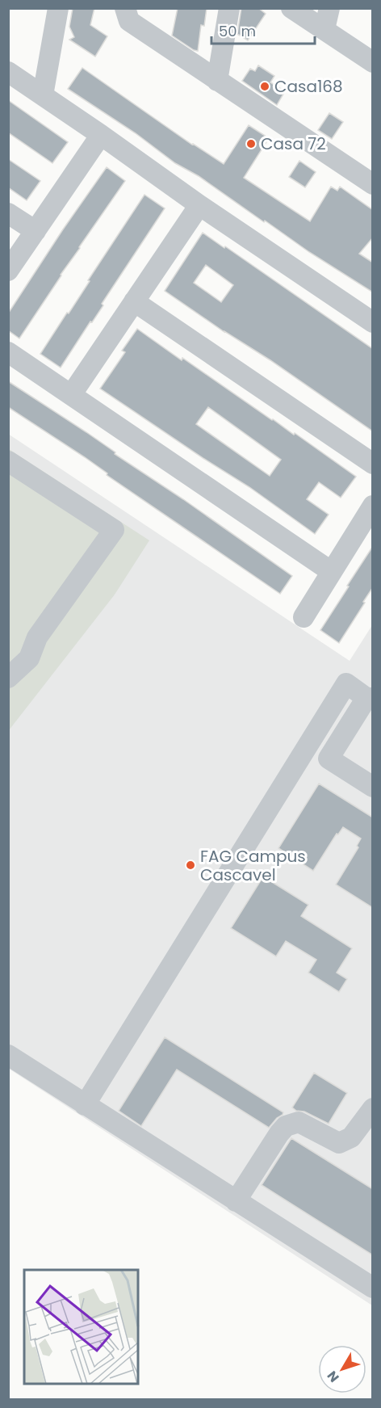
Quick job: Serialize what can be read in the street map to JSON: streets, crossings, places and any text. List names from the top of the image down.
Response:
{
  "places": ["Casa168", "Casa 72", "FAG Campus Cascavel"],
  "scale_bar": "50 m",
  "north": "bottom left"
}
